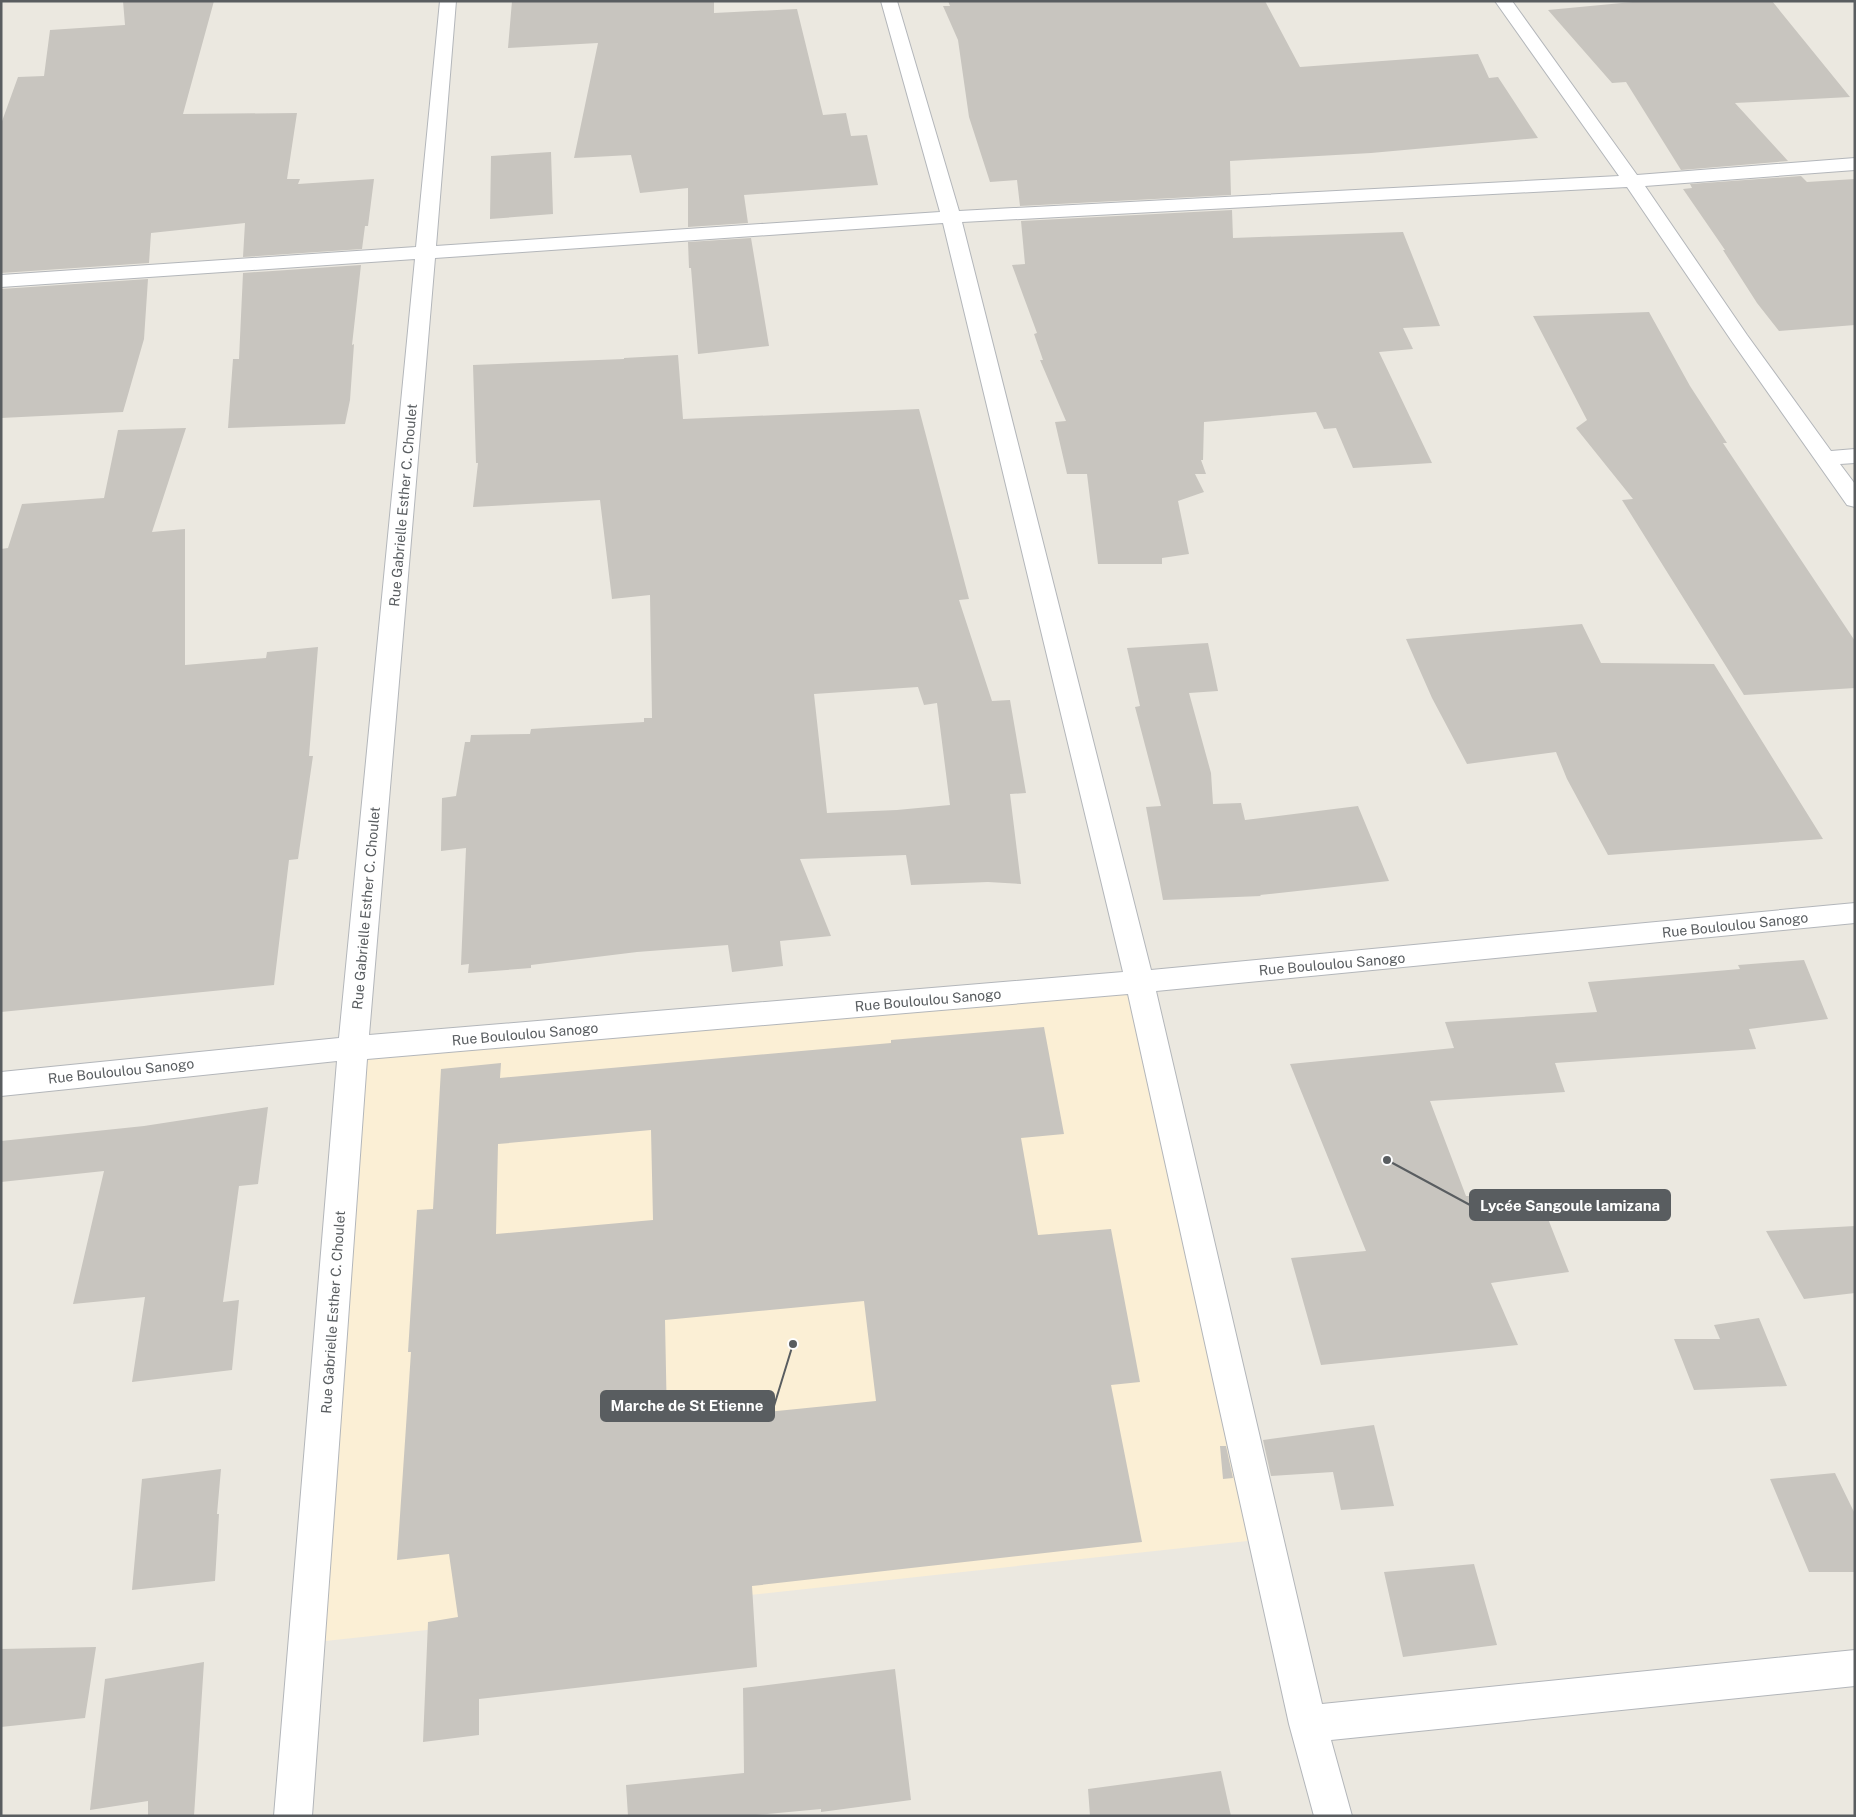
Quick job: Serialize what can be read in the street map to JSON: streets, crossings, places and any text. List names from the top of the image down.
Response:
{
  "streets": {
    "street": ["Rue Gabrielle Esther C. Choulet", "Rue Bouloulou Sanogo"]
  },
  "crossings": [
    ["Rue Gabrielle Esther C. Choulet", "Rue Bouloulou Sanogo"]
  ],
  "places": ["Lycée Sangoule lamizana", "Marche de St Etienne"]
}
